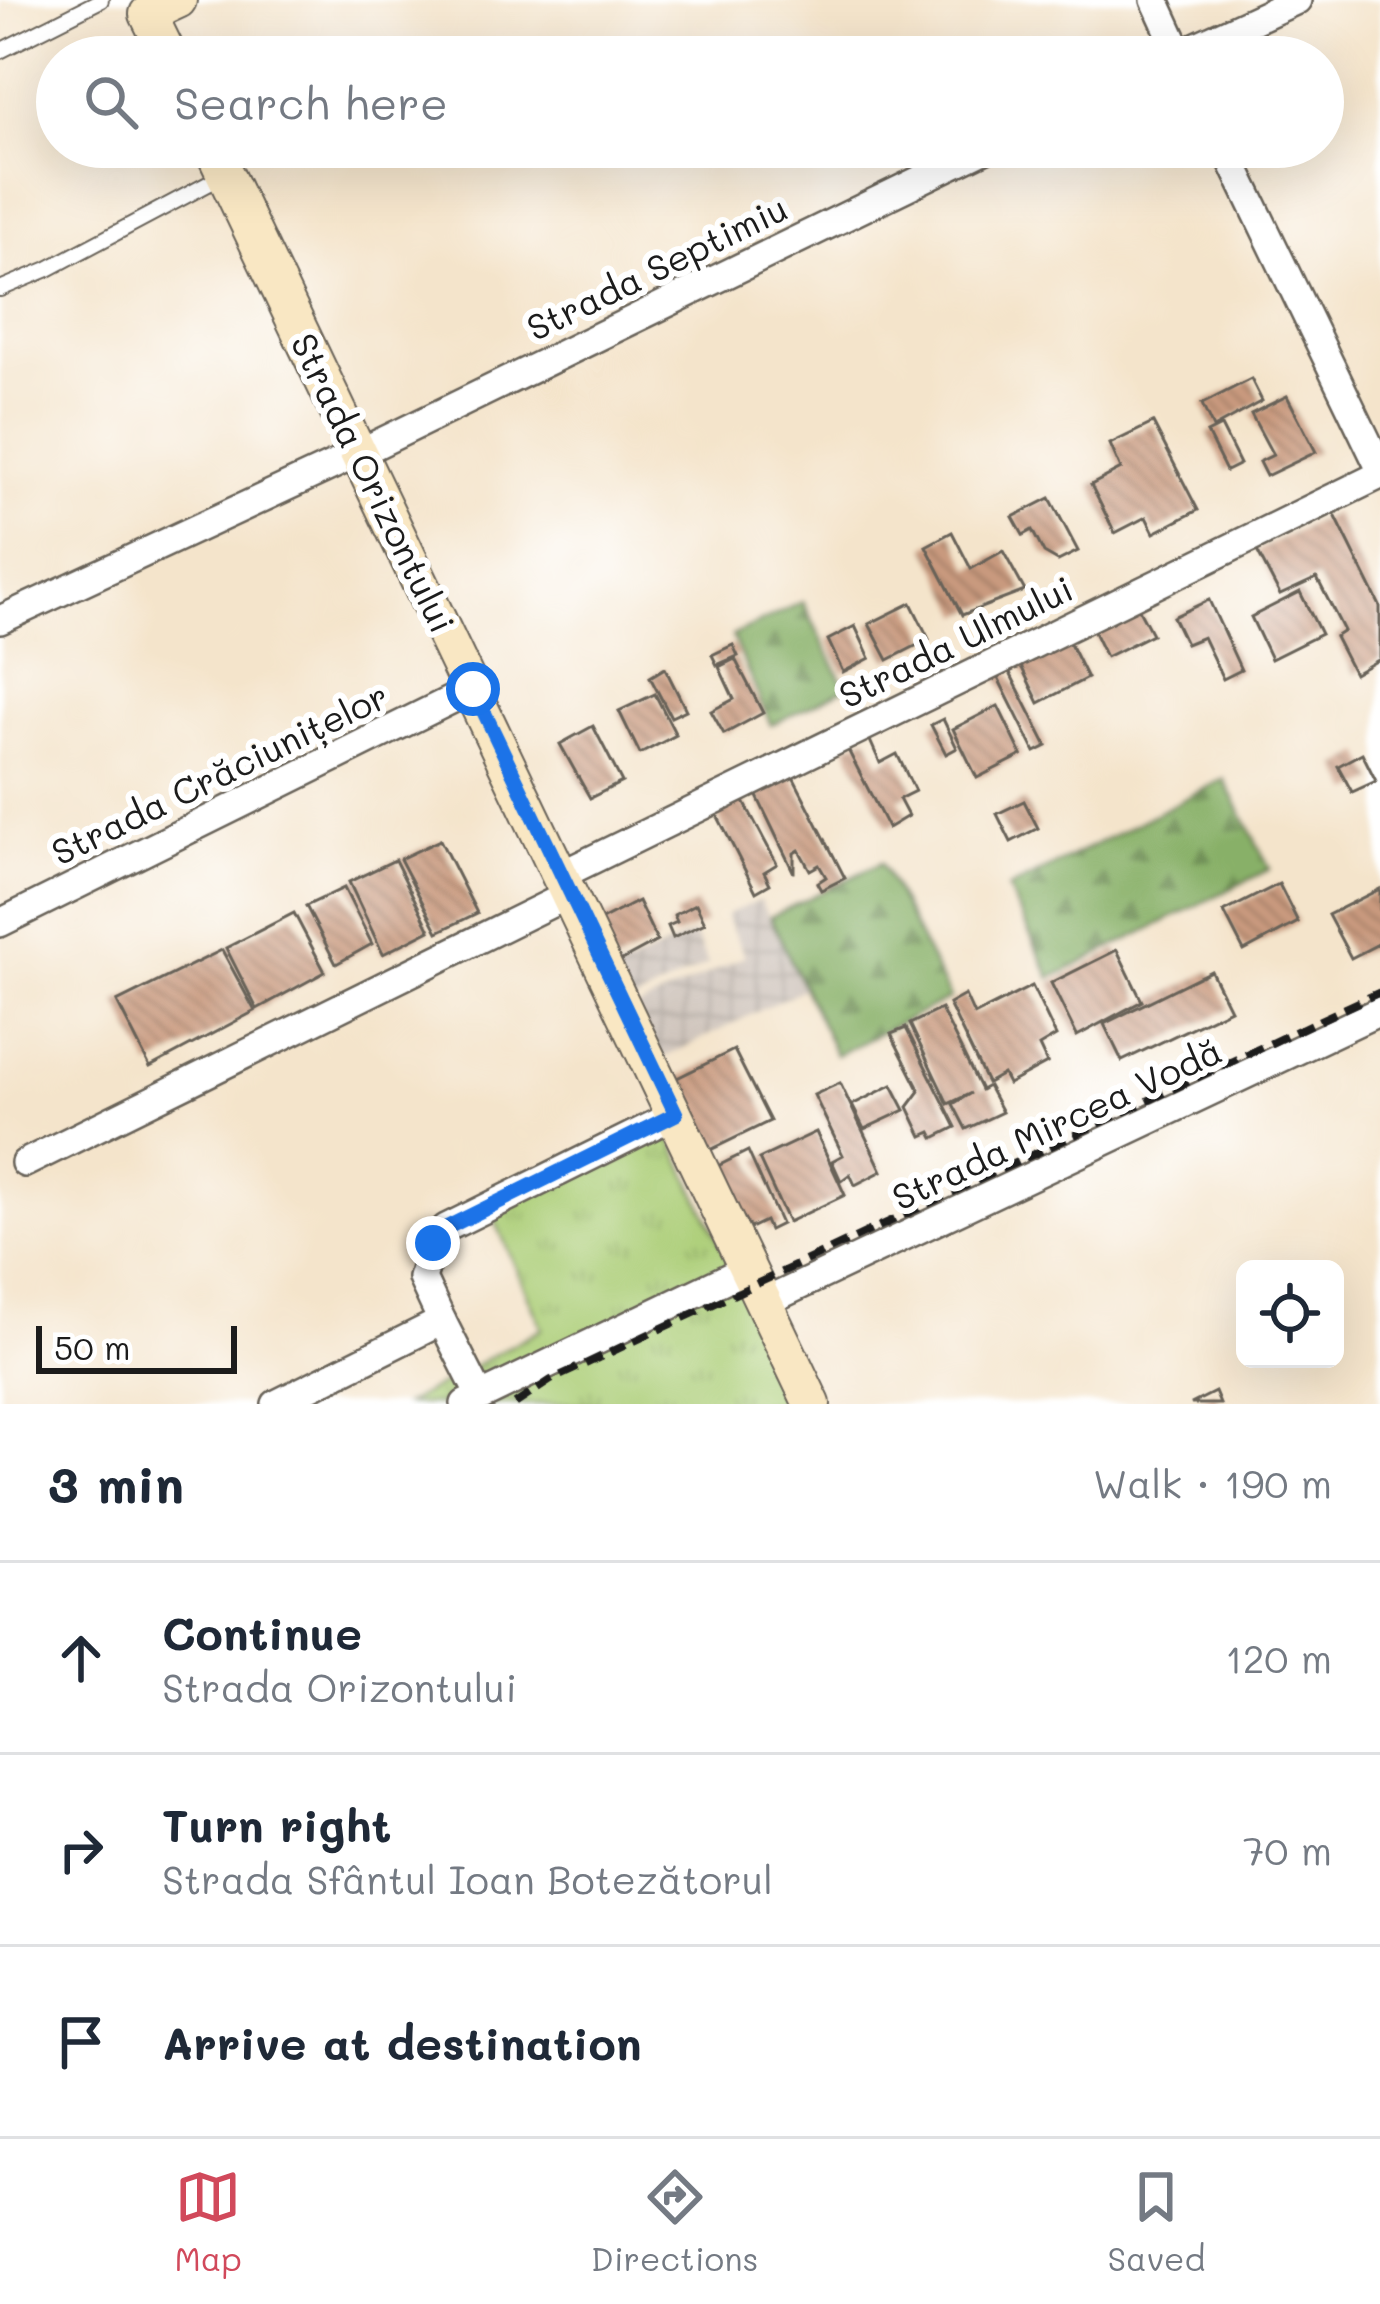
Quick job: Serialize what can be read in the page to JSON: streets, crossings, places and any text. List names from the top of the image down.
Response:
{
  "streets": {
    "street": [
      "Strada Septimiu",
      "Strada Orizontului",
      "Strada Ulmului",
      "Strada Crăciunițelor",
      "Strada Mircea Vodă"
    ]
  },
  "crossings": [
    ["Strada Septimiu", "Strada Orizontului"],
    ["Strada Orizontului", "Strada Ulmului"],
    ["Strada Orizontului", "Strada Crăciunițelor"],
    ["Strada Orizontului", "Strada Mircea Vodă"]
  ],
  "scale_bar": "50 m",
  "page": {
    "search": "Search here",
    "scale": "50 m",
    "heading": ["3 min", "Walk · 190 m"],
    "list": [
      ["Continue", "Strada Orizontului", "120 m"],
      ["Turn right", "Strada Sfântul Ioan Botezătorul", "70 m"],
      "Arrive at destination"
    ],
    "nav": ["Map", "Directions", "Saved"]
  }
}
